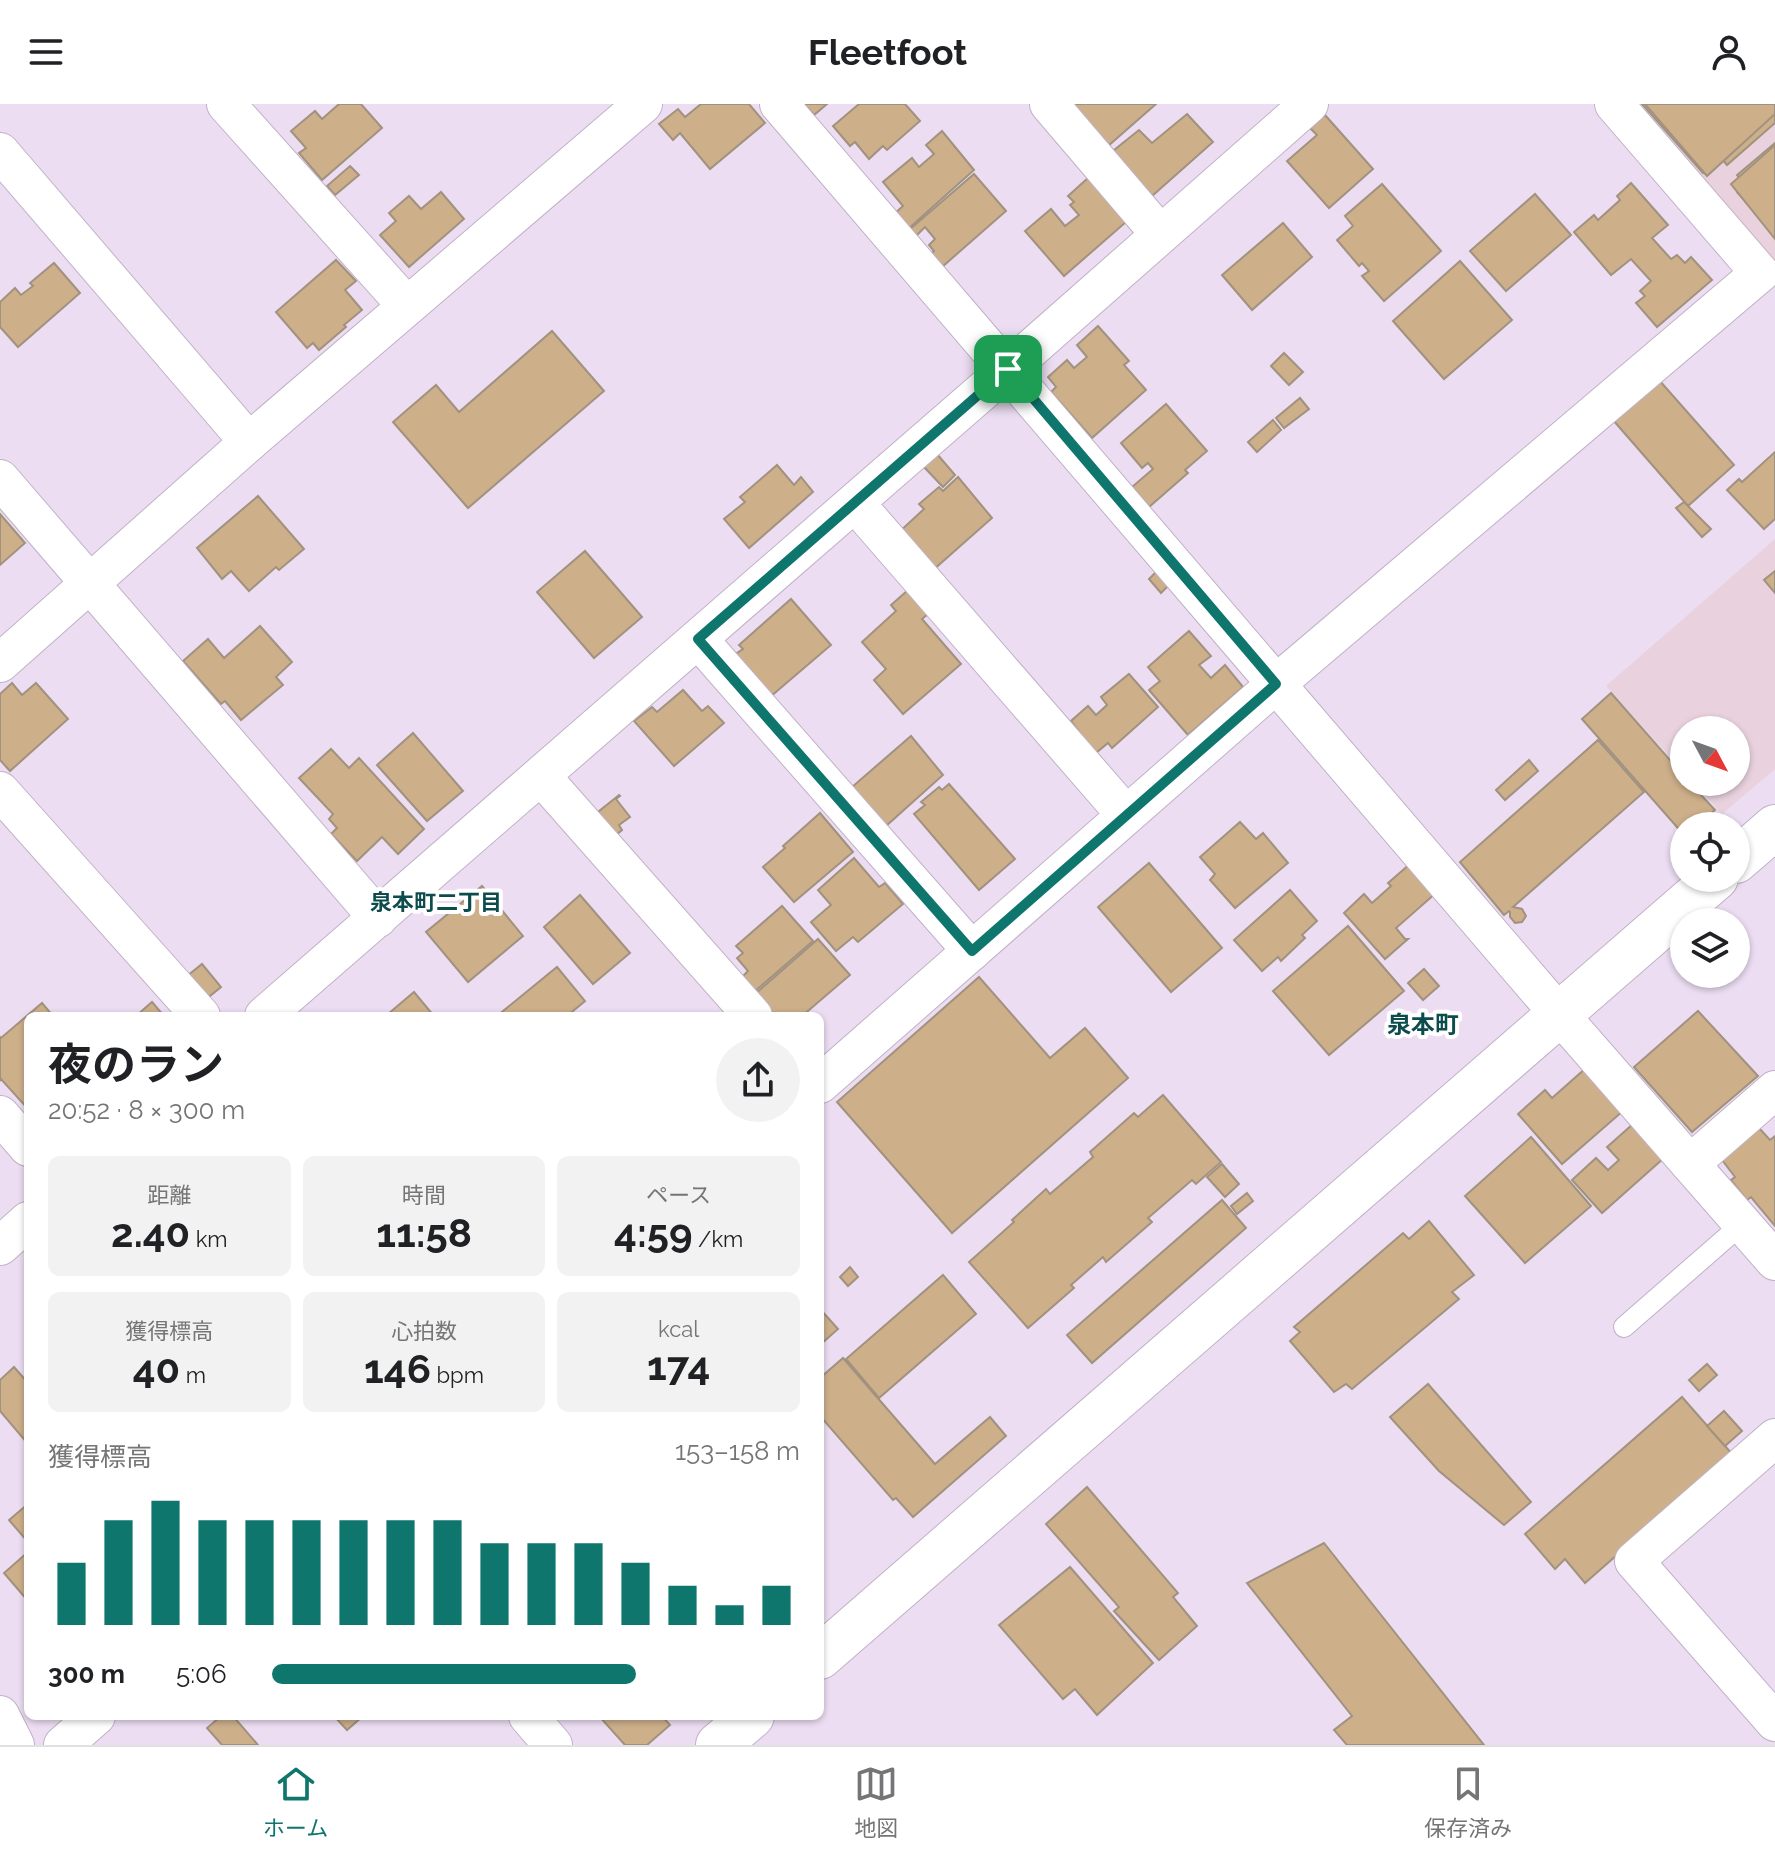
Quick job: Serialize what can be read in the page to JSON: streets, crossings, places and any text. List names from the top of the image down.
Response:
{
  "districts": ["泉本町二丁目", "泉本町"],
  "north": "bottom right",
  "page": {
    "header": "Fleetfoot",
    "heading": ["夜のラン", "20:52 · 8 × 300 m"],
    "stats": [
      ["距離", "2.40 km"],
      ["時間", "11:58"],
      ["ペース", "4:59 /km"],
      ["獲得標高", "40 m"],
      ["心拍数", "146 bpm"],
      ["kcal", "174"]
    ],
    "chart": ["獲得標高", "153–158 m"],
    "list": [
      {
        "name": "300 m",
        "note": "5:06"
      }
    ],
    "tabs": ["ホーム", "地図", "保存済み"]
  }
}
